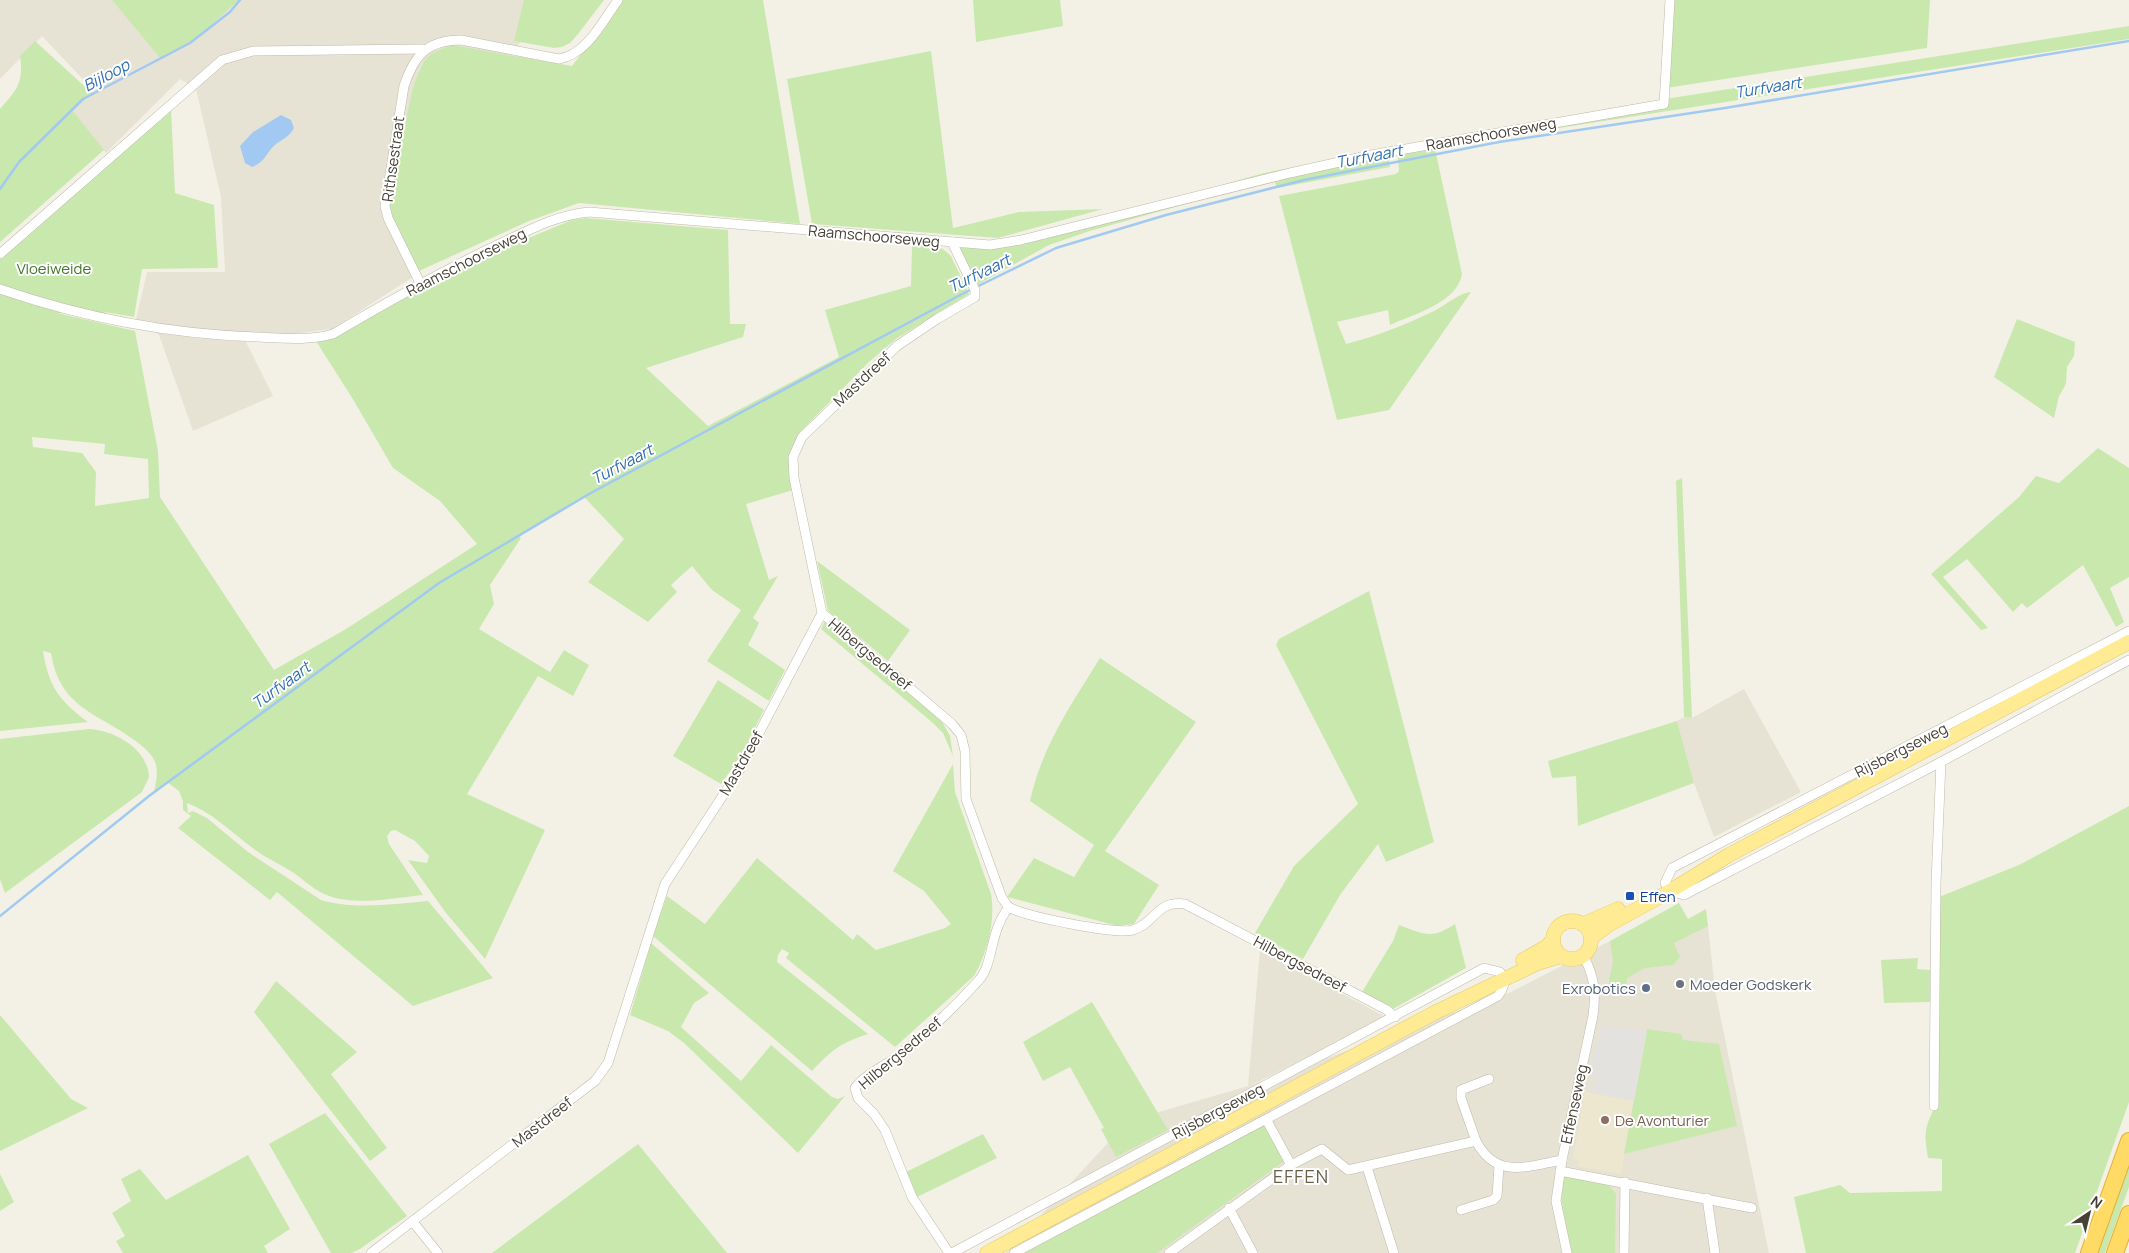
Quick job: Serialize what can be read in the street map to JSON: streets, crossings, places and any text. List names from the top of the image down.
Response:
{
  "streets": {
    "main road": ["Rijsbergseweg"],
    "street": [
      "Raamschoorseweg",
      "Rithsestraat",
      "Mastdreef",
      "Hilbergsedreef",
      "Effenseweg"
    ]
  },
  "crossings": [
    ["Raamschoorseweg", "Rithsestraat"],
    ["Raamschoorseweg", "Mastdreef"],
    ["Mastdreef", "Hilbergsedreef"],
    ["Hilbergsedreef", "Rijsbergseweg"],
    ["Rijsbergseweg", "Effenseweg"]
  ],
  "districts": ["EFFEN"],
  "water": ["Bijloop", "Turfvaart"],
  "parks": ["Vloeiweide"],
  "places": {
    "transit": ["Effen"],
    "other": ["Moeder Godskerk", "Exrobotics", "De Avonturier"]
  },
  "north": "top right"
}
